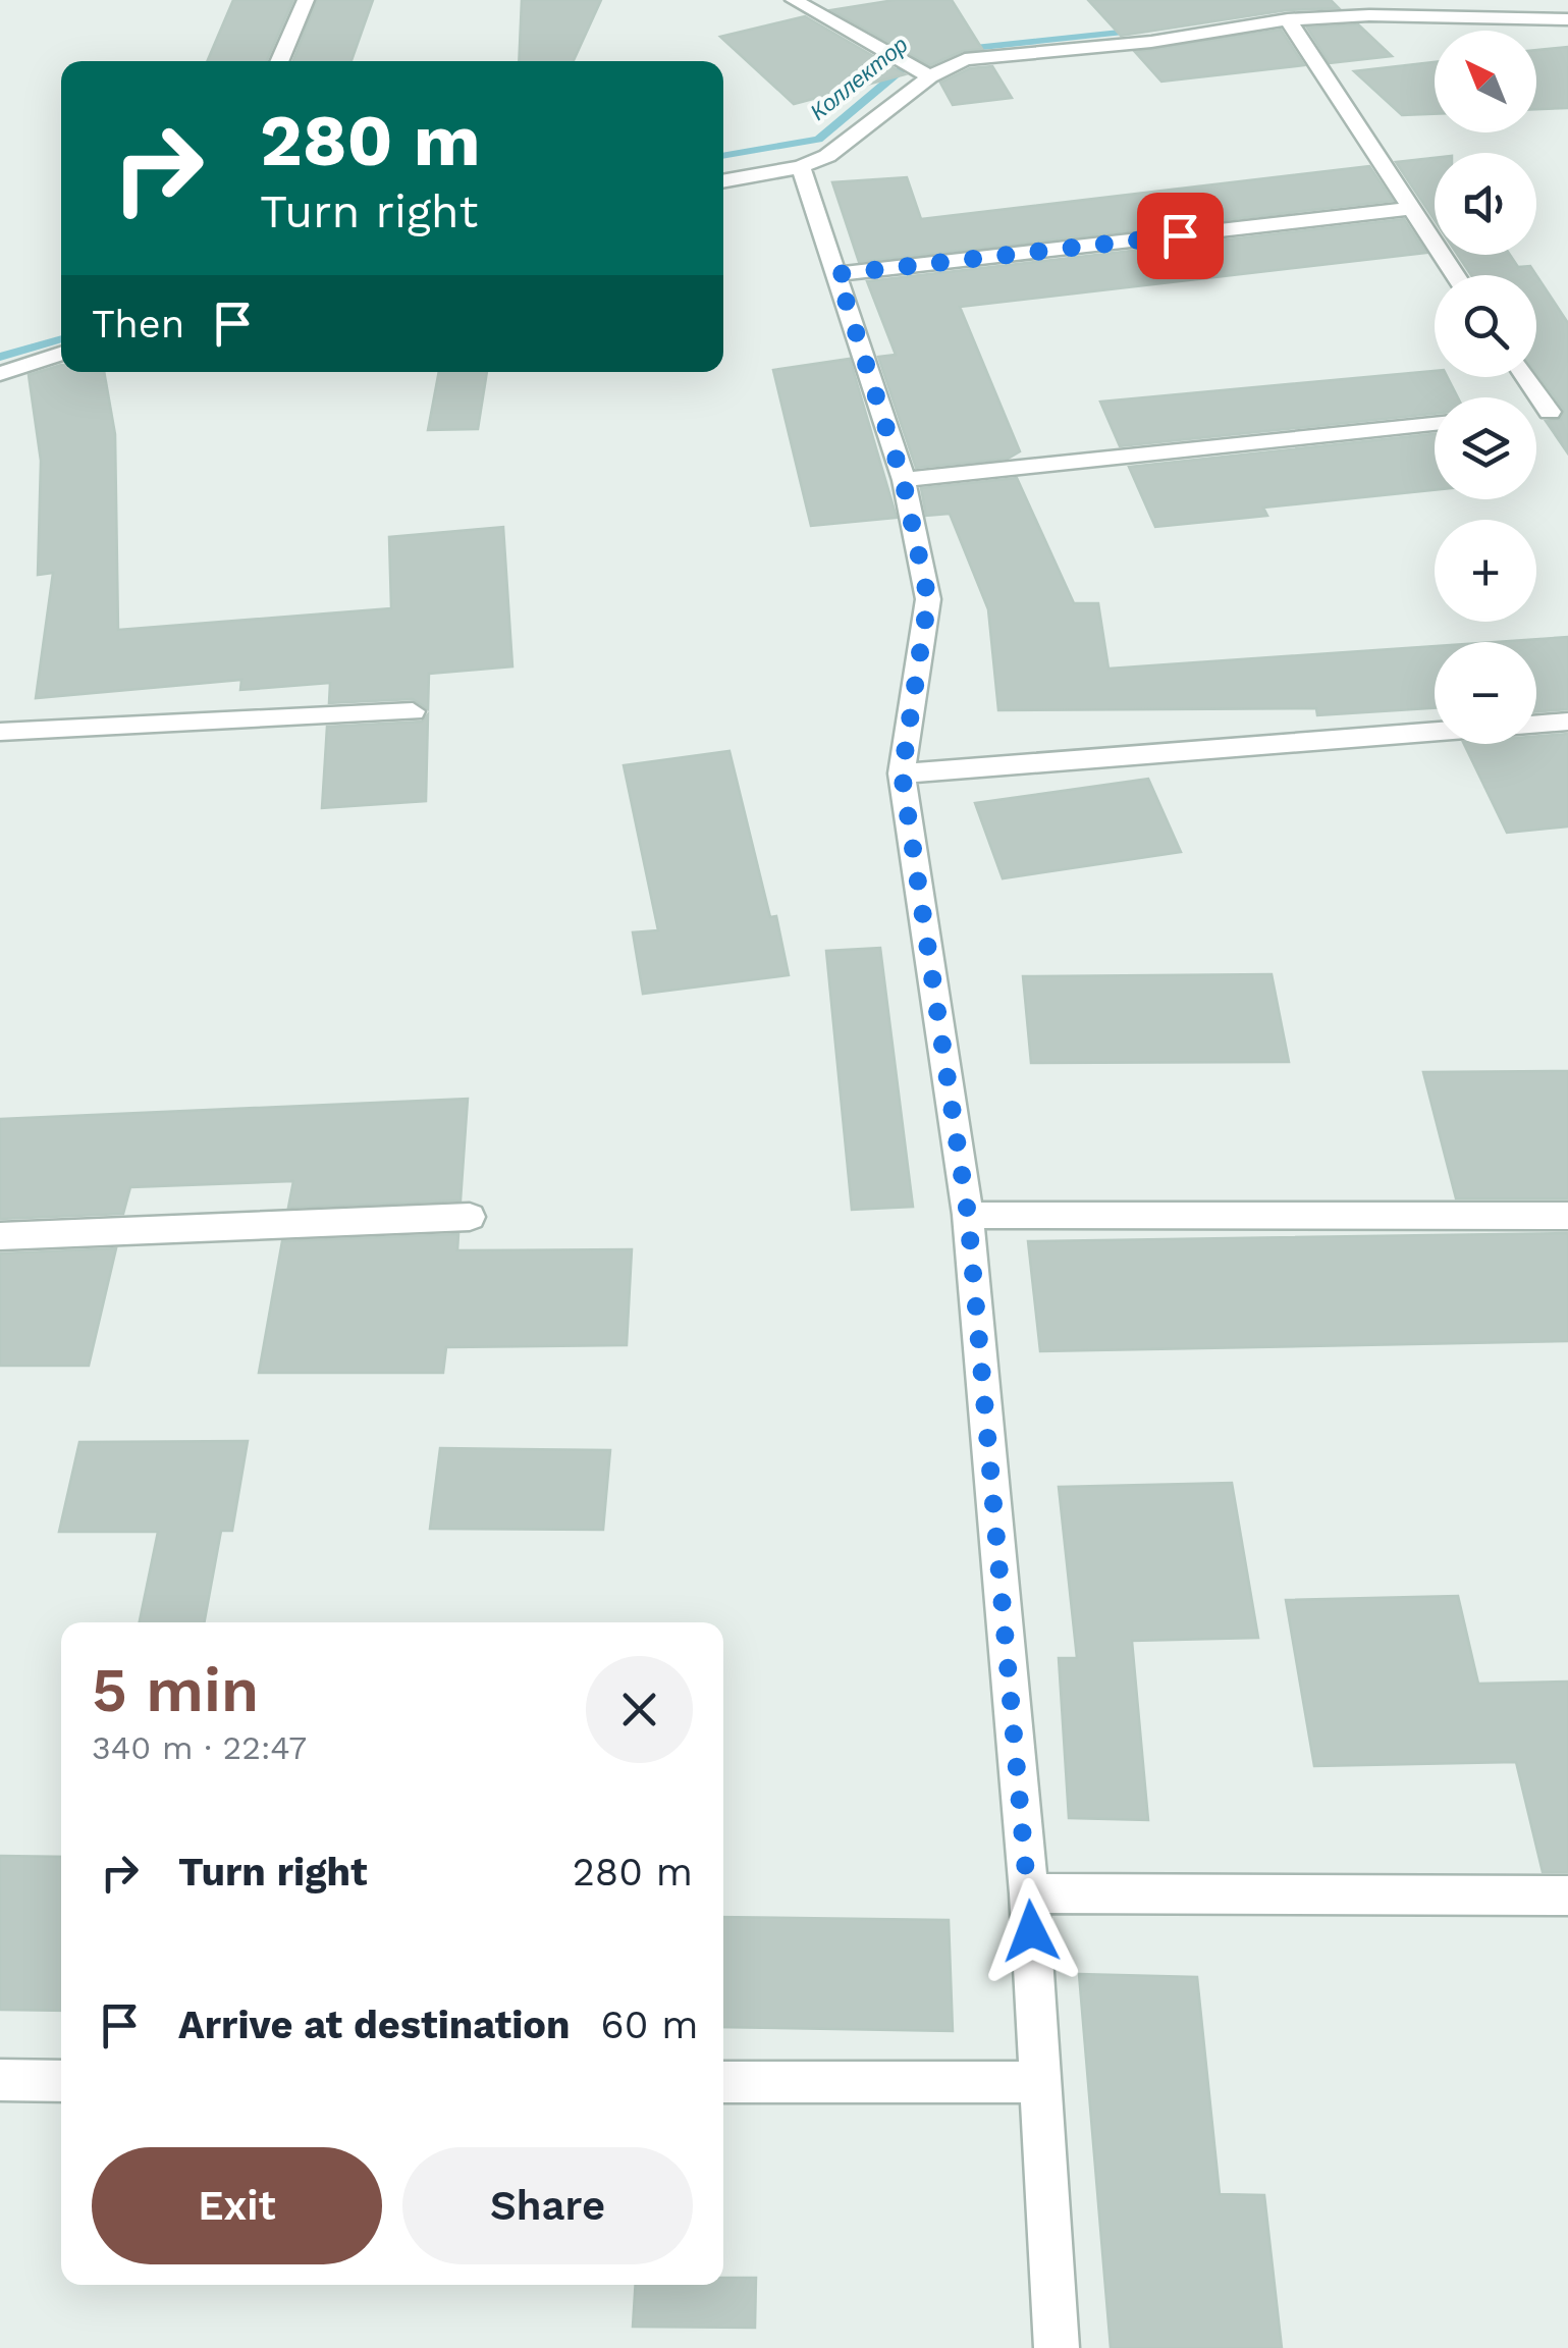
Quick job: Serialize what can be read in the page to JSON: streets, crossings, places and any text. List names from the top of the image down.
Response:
{
  "water": ["Коллектор"],
  "north": "top left",
  "page": {
    "map_buttons": ["+", "−"],
    "turn": ["280 m", "Turn right"],
    "then": "Then",
    "heading": ["5 min", "340 m · 22:47"],
    "list": [
      {
        "name": "Turn right",
        "value": "280 m"
      },
      {
        "name": "Arrive at destination",
        "value": "60 m"
      }
    ],
    "buttons": ["Exit", "Share"]
  }
}
